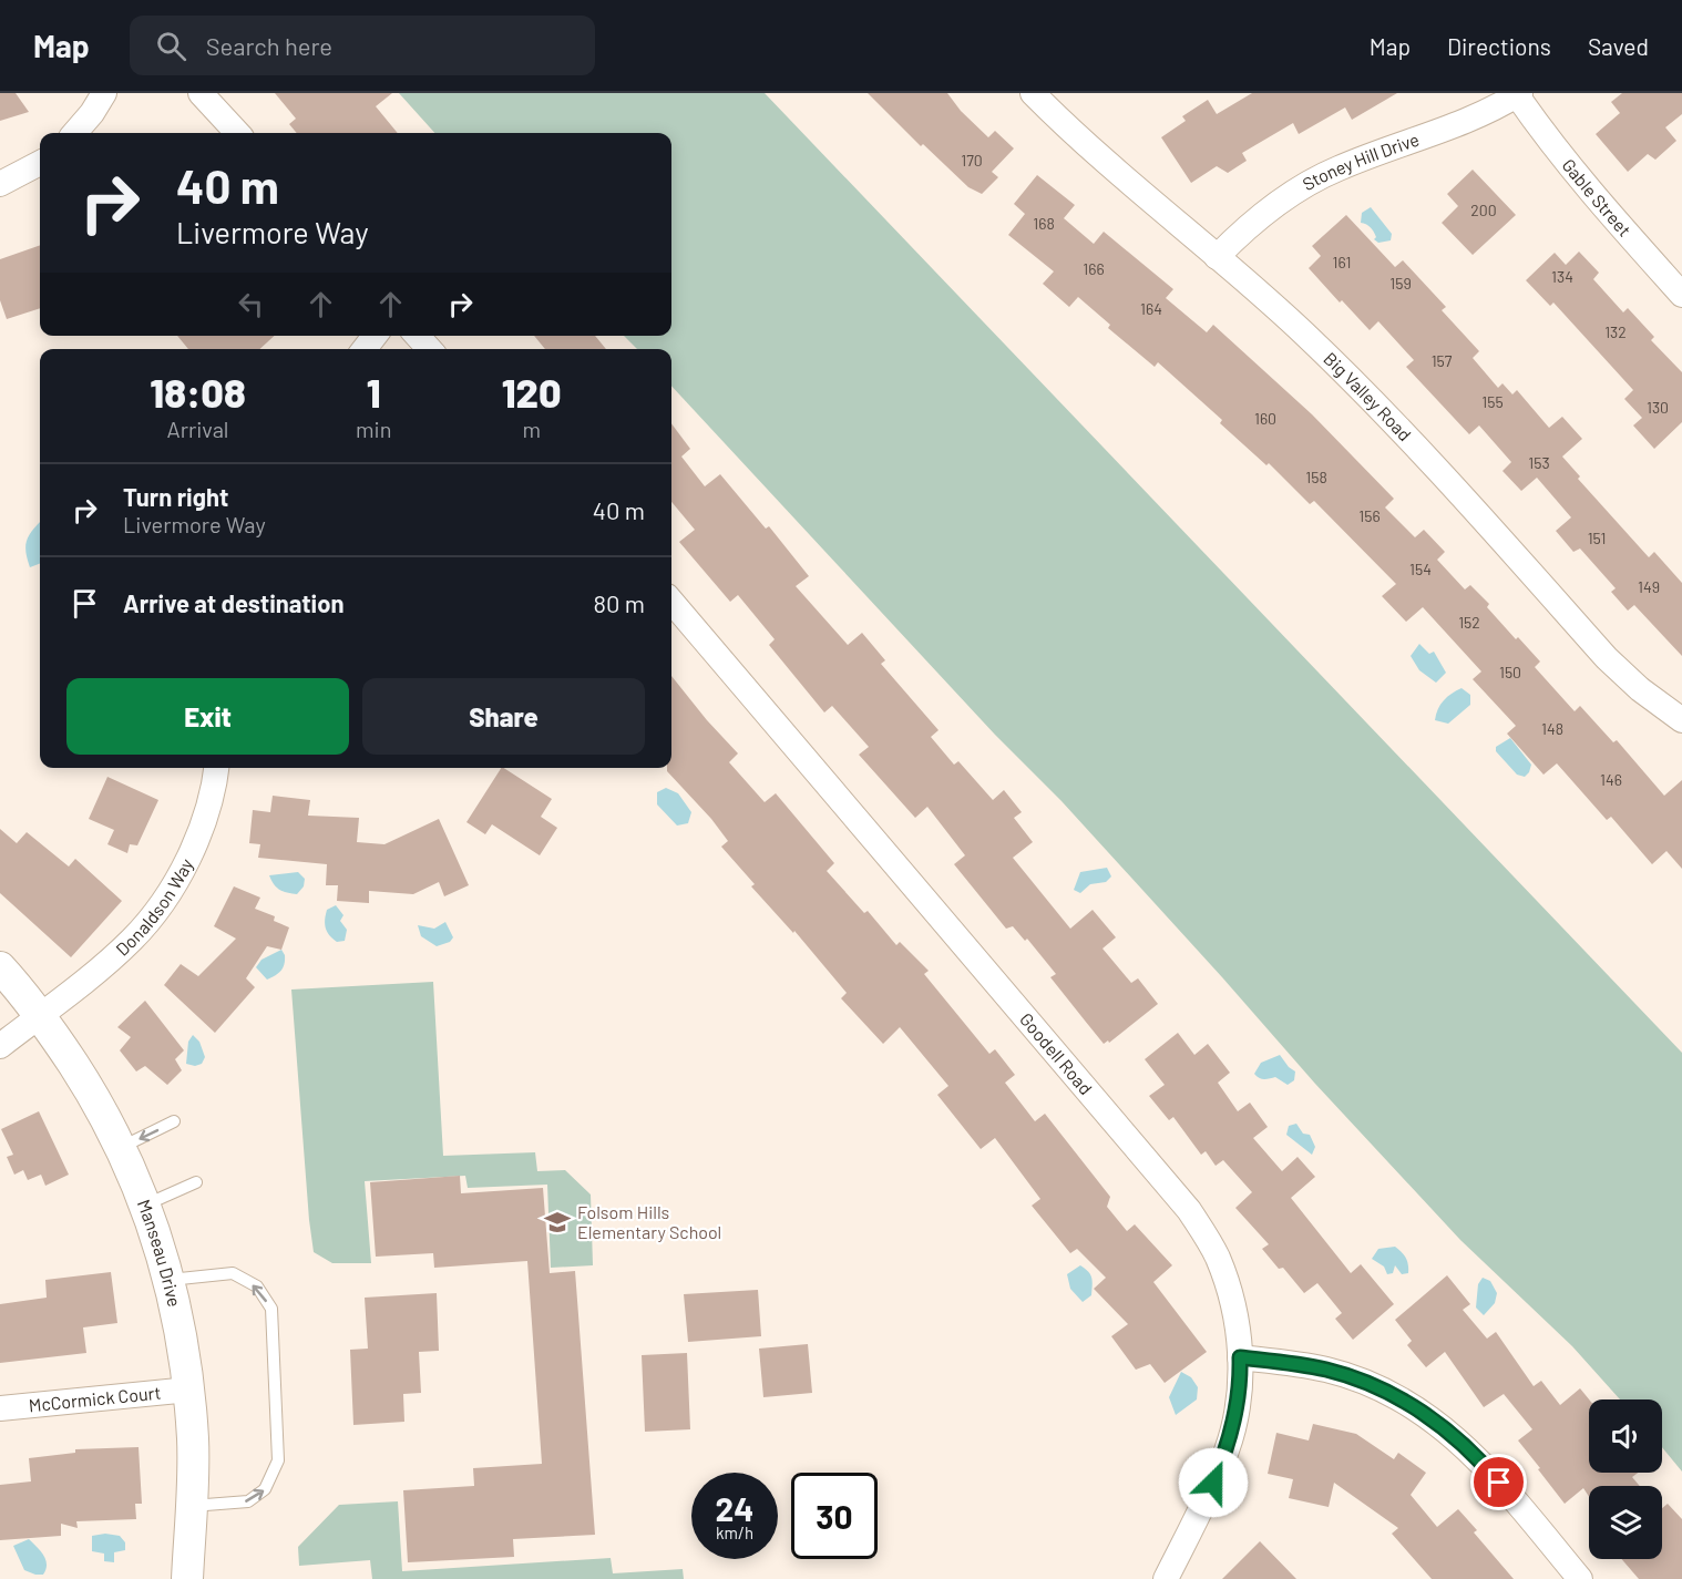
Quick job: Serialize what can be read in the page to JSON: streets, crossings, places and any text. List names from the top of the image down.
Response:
{
  "streets": {
    "street": [
      "Stoney Hill Drive",
      "Gable Street",
      "Big Valley Road",
      "Donaldson Way",
      "Goodell Road",
      "Manseau Drive",
      "McCormick Court"
    ]
  },
  "crossings": [
    ["Stoney Hill Drive", "Gable Street"],
    ["Stoney Hill Drive", "Big Valley Road"],
    ["Donaldson Way", "Manseau Drive"],
    ["Manseau Drive", "McCormick Court"]
  ],
  "places": {
    "school or university": ["Folsom Hills Elementary School"]
  },
  "house_numbers": [
    "170",
    "200",
    "168",
    "161",
    "166",
    "134",
    "159",
    "164",
    "132",
    "157",
    "155",
    "130",
    "160",
    "153",
    "158",
    "156",
    "151",
    "154",
    "149",
    "152",
    "150",
    "148",
    "146"
  ],
  "page": {
    "header": "Map",
    "search": "Search here",
    "nav": ["Map", "Directions", "Saved"],
    "turn": ["40 m", "Livermore Way"],
    "eta": [
      "18:08",
      "Arrival",
      "1",
      "min",
      "120",
      "m"
    ],
    "list": [
      {
        "name": "Turn right",
        "note": "Livermore Way",
        "value": "40 m"
      },
      {
        "name": "Arrive at destination",
        "value": "80 m"
      }
    ],
    "buttons": ["Exit", "Share"],
    "speed": "24 km/h",
    "limit": "30"
  }
}
